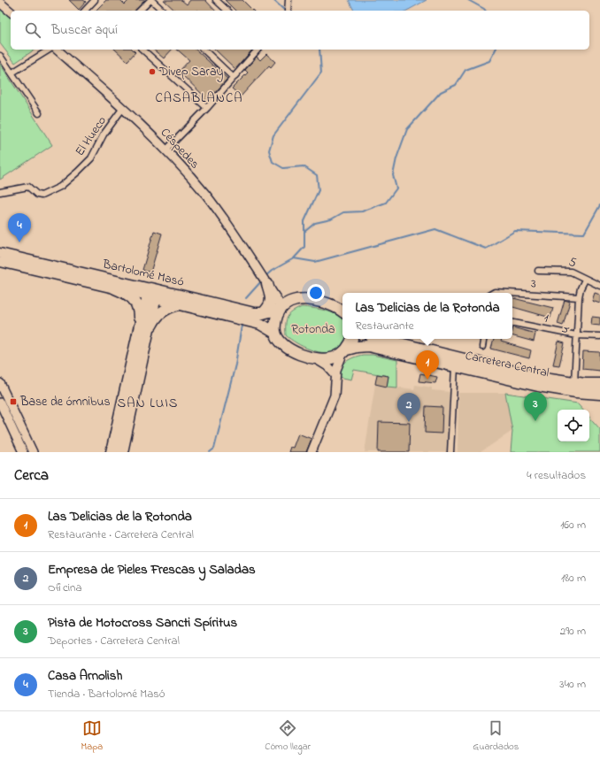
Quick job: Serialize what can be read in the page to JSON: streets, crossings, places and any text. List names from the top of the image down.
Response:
{
  "streets": {
    "highway": ["Bartolomé Masó", "Carretera Central"],
    "street": [
      "El Hueco",
      "Céspedes",
      "5",
      "3",
      "1",
      "4"
    ]
  },
  "crossings": [
    ["El Hueco", "Céspedes"],
    ["Céspedes", "Bartolomé Masó"],
    ["5", "4"],
    ["3", "4"],
    ["1", "4"],
    ["4", "Carretera Central"]
  ],
  "districts": ["CASABLANCA", "SAN LUIS"],
  "parks": ["Rotonda"],
  "places": {
    "other": ["Divep Saray"],
    "transit": ["Base de ómnibus"]
  },
  "page": {
    "search": "Buscar aquí",
    "pins": [
      "4",
      "1",
      "3",
      "2"
    ],
    "popup": ["Las Delicias de la Rotonda", "Restaurante"],
    "heading": ["Cerca", "4 resultados"],
    "list": [
      {
        "mark": "1",
        "name": "Las Delicias de la Rotonda",
        "note": "Restaurante · Carretera Central",
        "value": "160 m"
      },
      {
        "mark": "2",
        "name": "Empresa de Pieles Frescas y Saladas",
        "note": "Oficina",
        "value": "180 m"
      },
      {
        "mark": "3",
        "name": "Pista de Motocross Sancti Spíritus",
        "note": "Deportes · Carretera Central",
        "value": "290 m"
      },
      {
        "mark": "4",
        "name": "Casa Arnolish",
        "note": "Tienda · Bartolomé Masó",
        "value": "340 m"
      }
    ],
    "nav": ["Mapa", "Cómo llegar", "Guardados"]
  }
}
